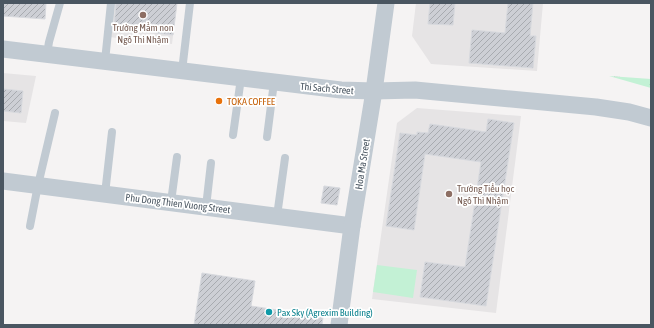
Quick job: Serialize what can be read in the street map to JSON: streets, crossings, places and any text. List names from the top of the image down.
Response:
{
  "streets": {
    "street": ["Thi Sach Street", "Hoa Ma Street", "Phu Dong Thien Vuong Street"]
  },
  "crossings": [
    ["Thi Sach Street", "Hoa Ma Street"],
    ["Hoa Ma Street", "Phu Dong Thien Vuong Street"]
  ],
  "places": [
    "Trường Mầm non Ngô Thì Nhậm",
    "TOKA COFFEE",
    "Trường Tiểu học Ngô Thì Nhậm",
    "Pax Sky (Agrexim Building)"
  ]
}
